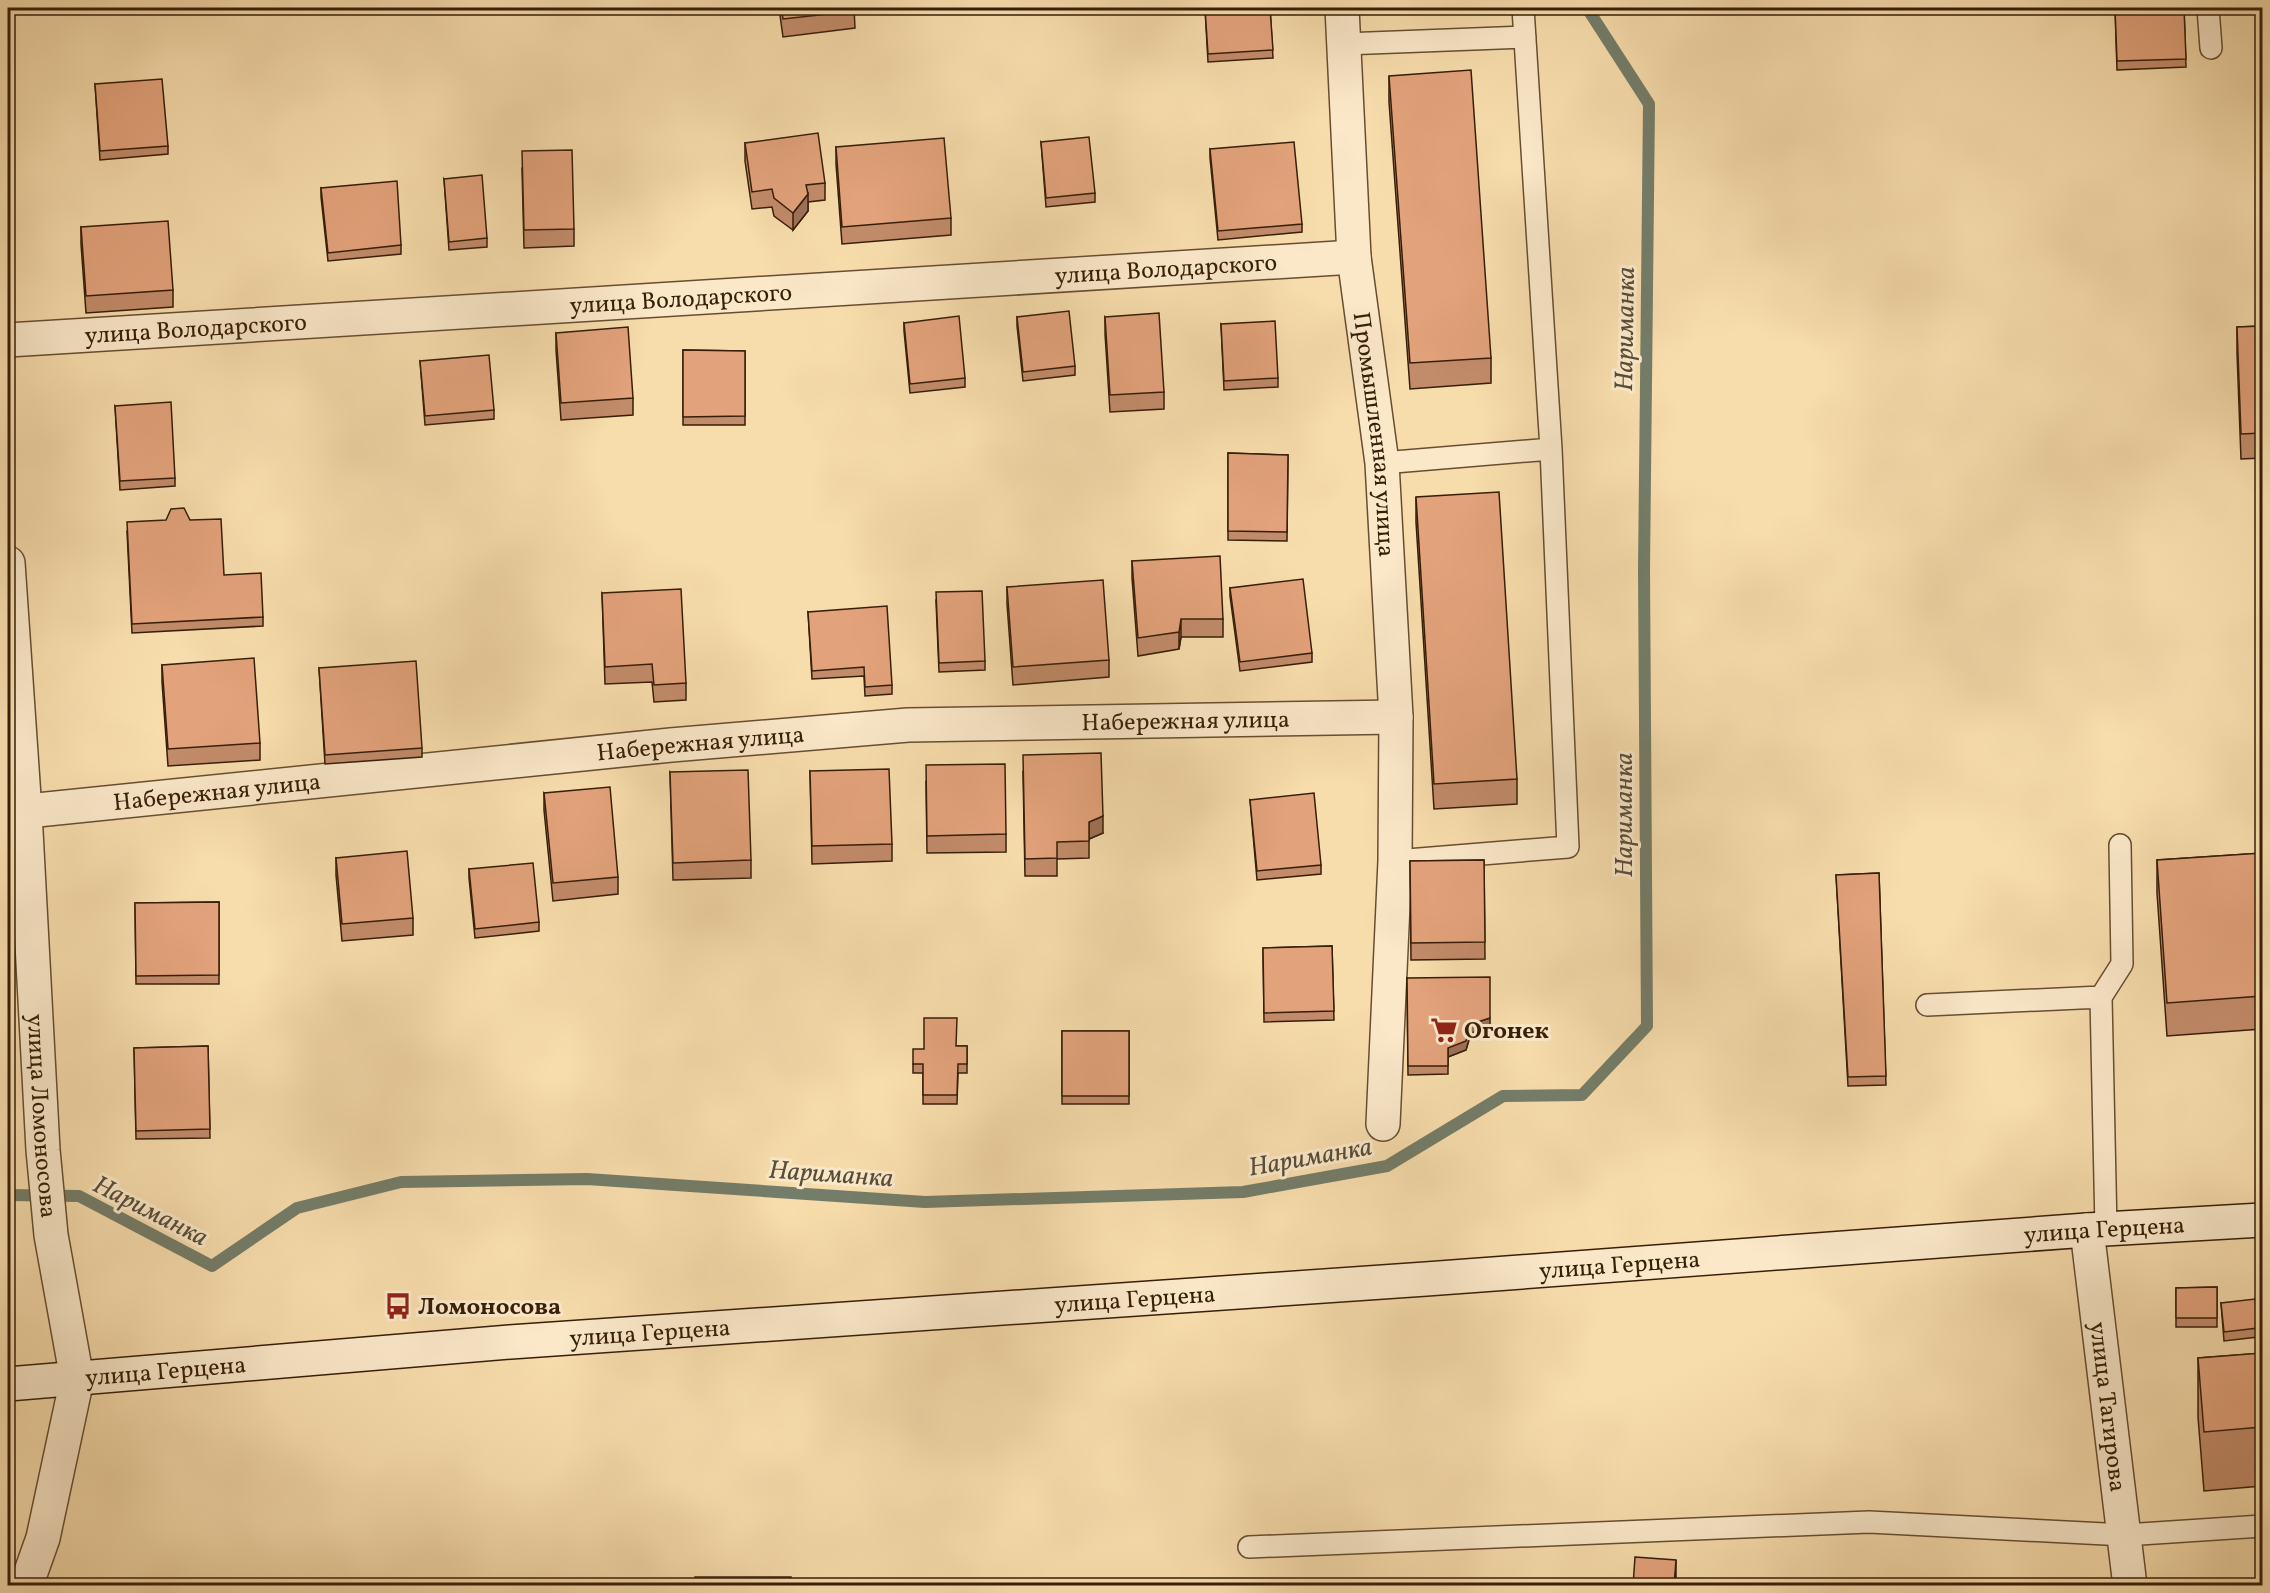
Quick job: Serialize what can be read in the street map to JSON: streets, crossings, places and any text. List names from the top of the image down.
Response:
{
  "streets": {
    "street": [
      "улица Володарского",
      "Промышленная улица",
      "Набережная улица",
      "улица Ломоносова",
      "улица Герцена",
      "улица Тагирова"
    ]
  },
  "crossings": [
    ["улица Володарского", "Промышленная улица"],
    ["Промышленная улица", "Набережная улица"],
    ["Набережная улица", "улица Ломоносова"],
    ["улица Ломоносова", "улица Герцена"],
    ["улица Герцена", "улица Тагирова"]
  ],
  "water": ["Нариманка"],
  "places": {
    "supermarket": ["Огонек"],
    "bus stop": ["Ломоносова"]
  }
}
